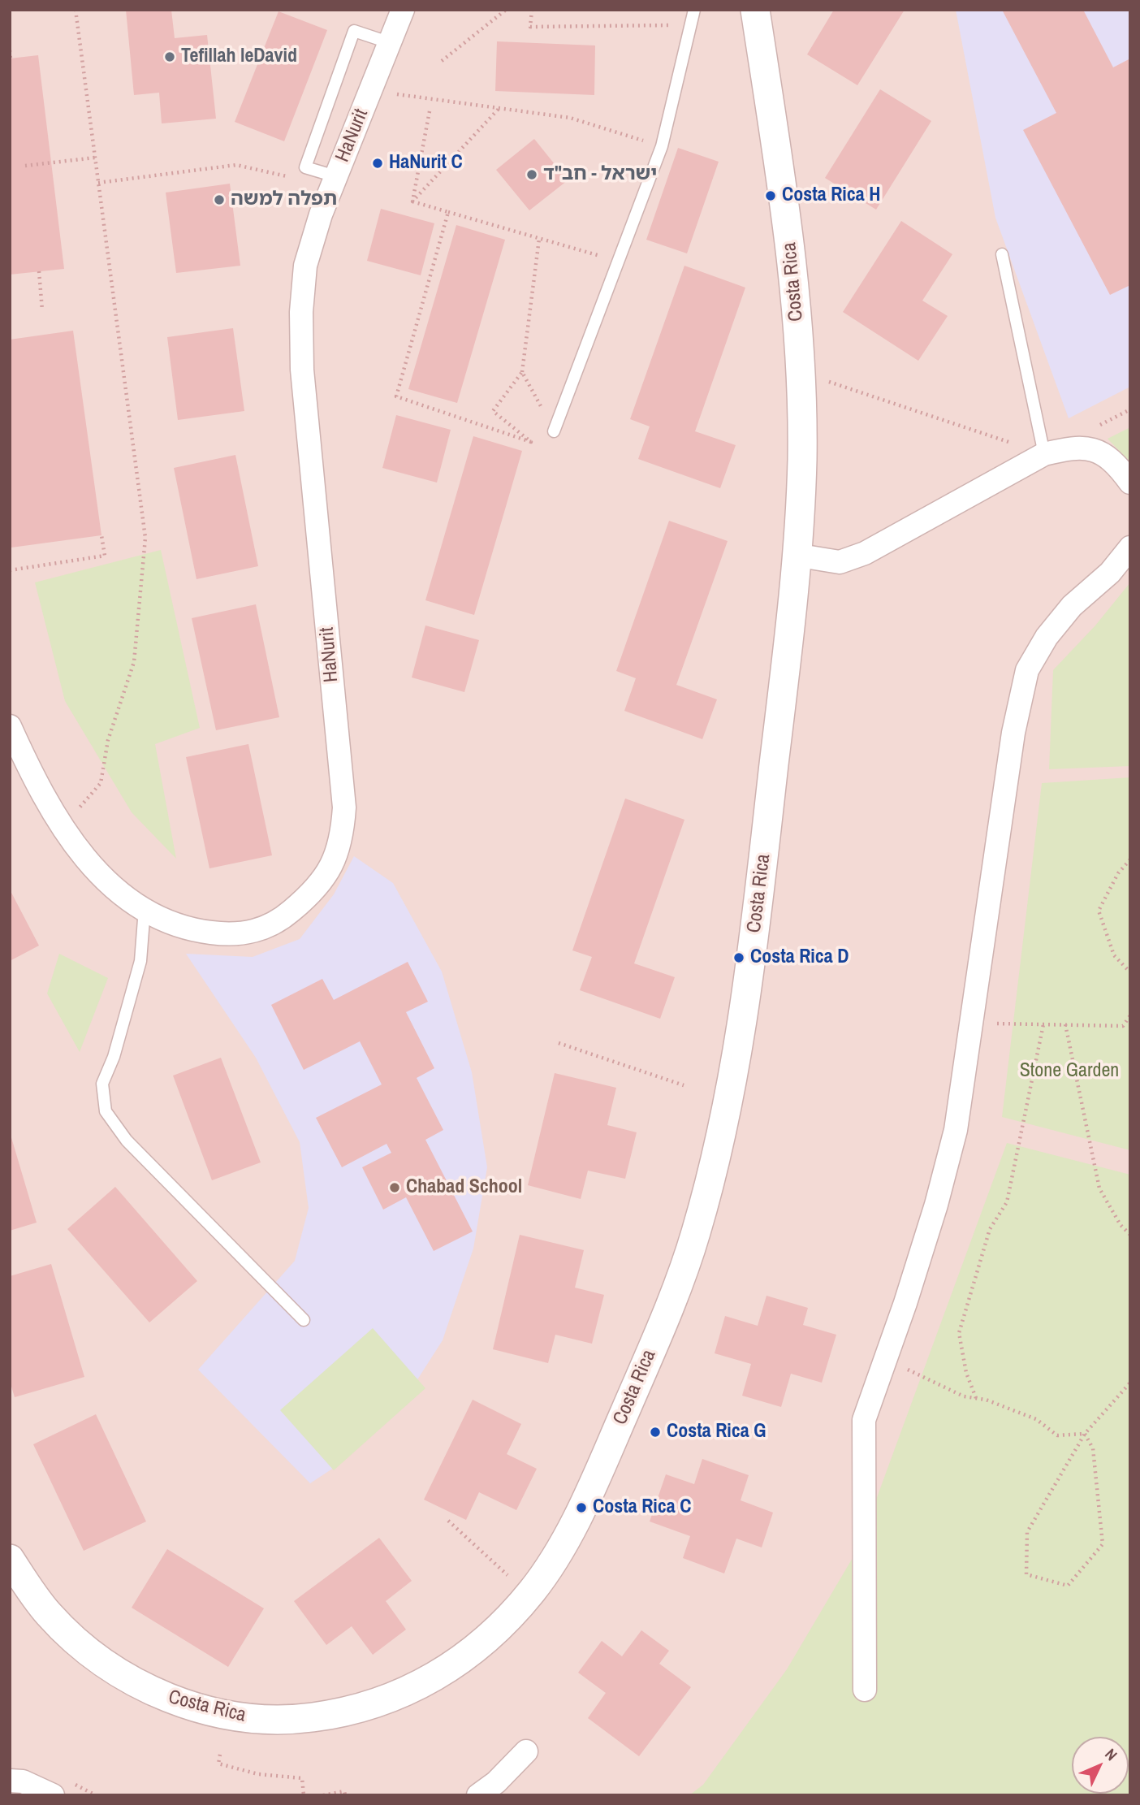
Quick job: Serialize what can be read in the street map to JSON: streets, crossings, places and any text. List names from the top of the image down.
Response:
{
  "streets": {
    "street": ["HaNurit", "Costa Rica"]
  },
  "parks": ["Stone Garden"],
  "places": [
    "Tefillah leDavid",
    "HaNurit C",
    "ישראל - חב\"ד",
    "Costa Rica H",
    "תפלה למשה",
    "Costa Rica D",
    "Chabad School",
    "Costa Rica G",
    "Costa Rica C"
  ],
  "north": "top right"
}
